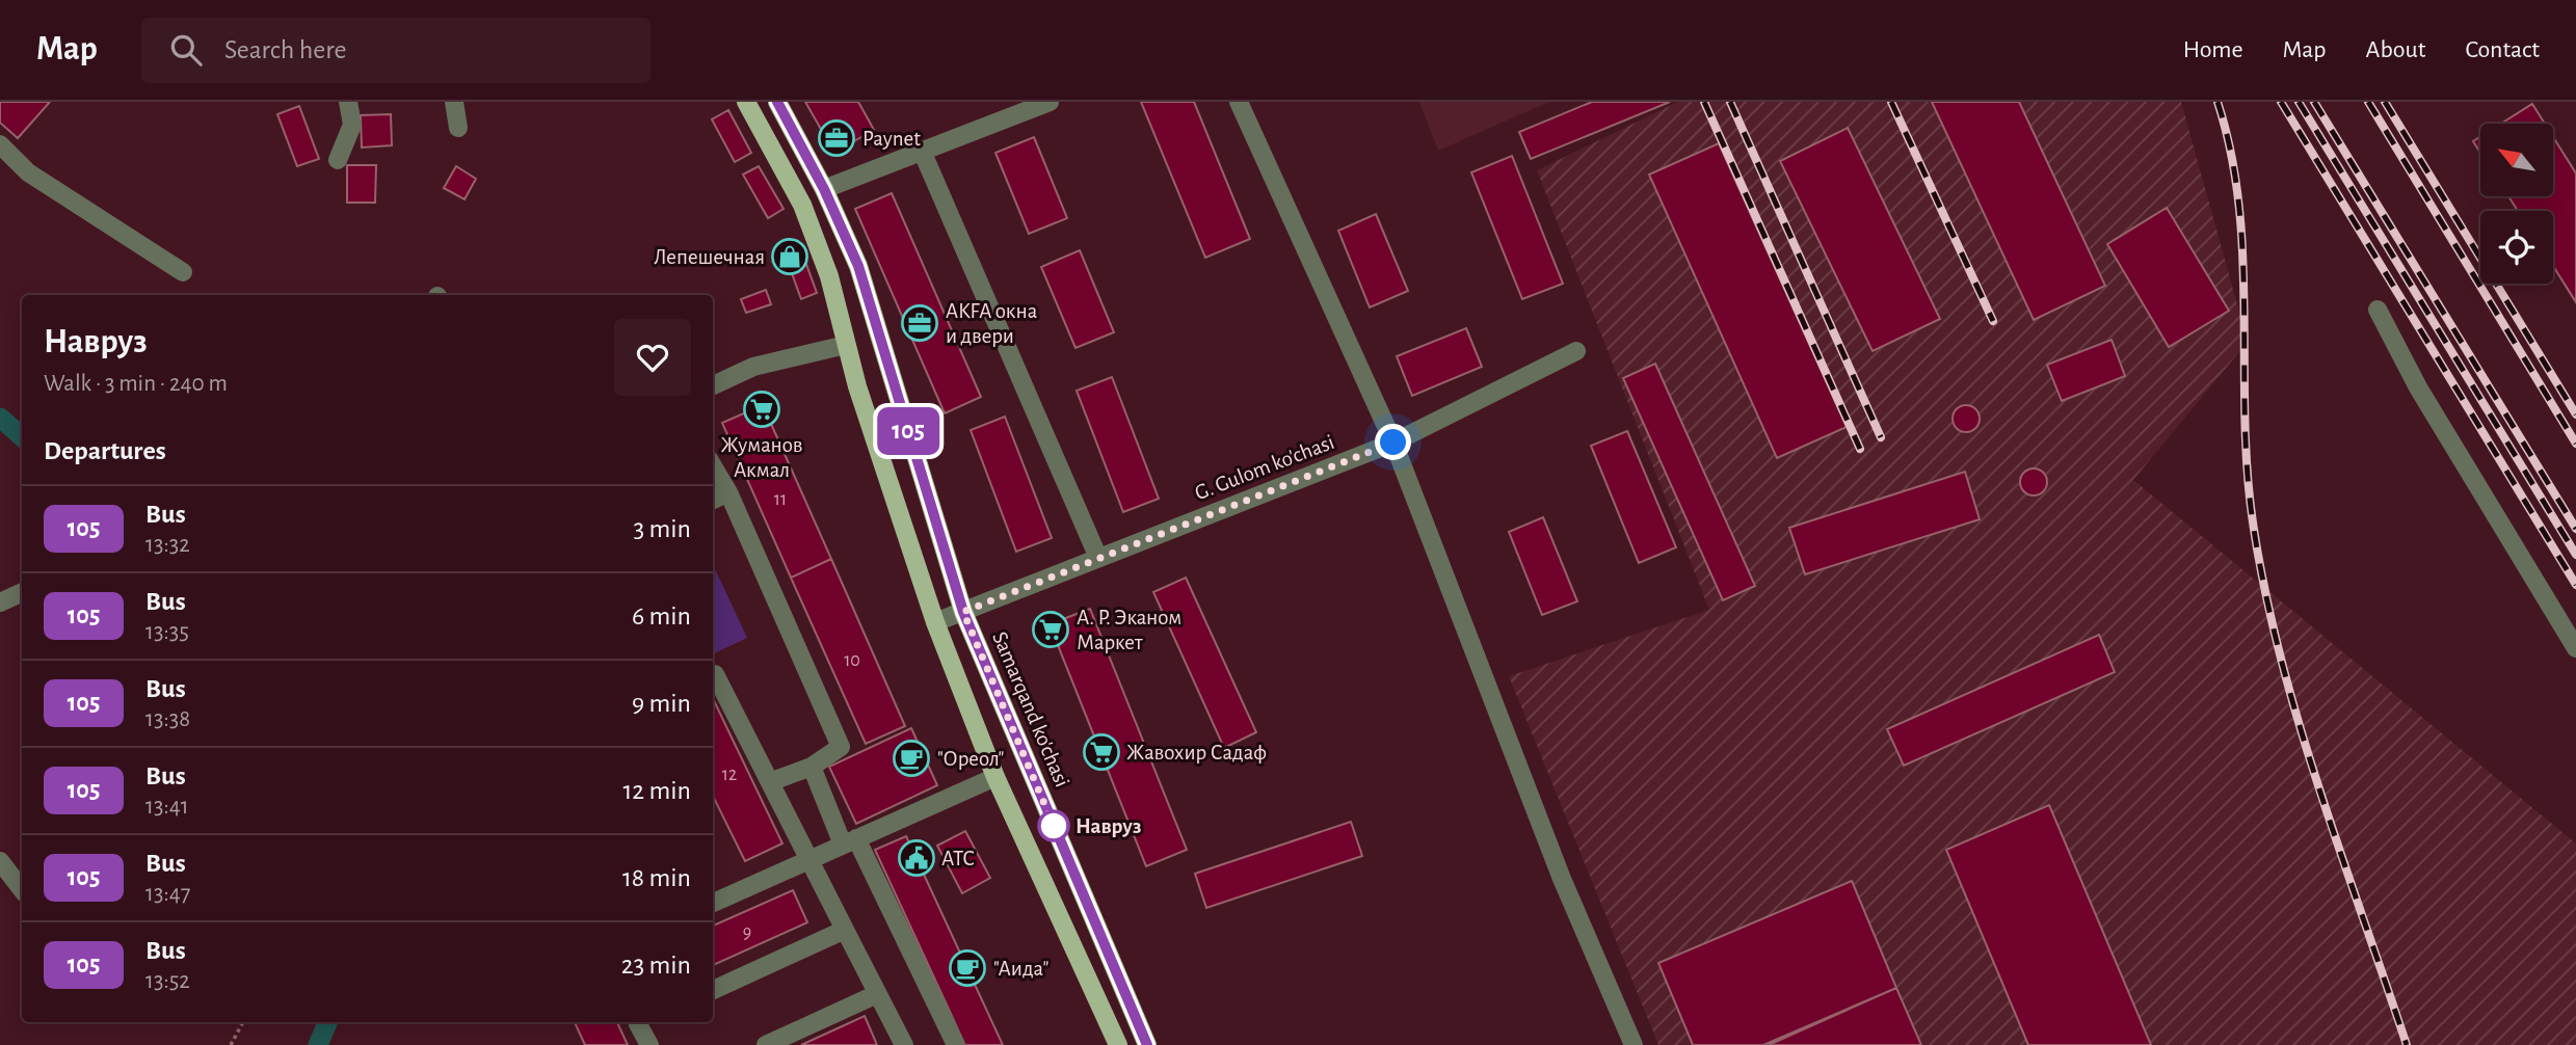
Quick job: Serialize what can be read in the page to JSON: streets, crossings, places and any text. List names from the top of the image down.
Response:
{
  "streets": {
    "main road": ["Samarqand ko'chasi"],
    "street": ["G. Gulom ko'chasi"]
  },
  "crossings": [
    ["G. Gulom ko'chasi", "Samarqand ko'chasi"]
  ],
  "places": {
    "office": ["Paynet", "AKFA окна и двери"],
    "shop": ["Лепешечная"],
    "supermarket": ["Жуманов Акмал", "А. Р. Эканом Маркет", "Жавохир Садаф"],
    "cafe": ["\"Ореол\"", "\"Аида\""],
    "other": ["Навруз"],
    "public building": ["АТС"]
  },
  "lines": ["bus line 105"],
  "house_numbers": [
    "11",
    "10",
    "12",
    "9"
  ],
  "north": "top left",
  "page": {
    "header": "Map",
    "search": "Search here",
    "nav": [
      "Home",
      "Map",
      "About",
      "Contact"
    ],
    "on_map": "105",
    "heading": [
      ["Навруз", "Walk · 3 min · 240 m"],
      "Departures"
    ],
    "list": [
      {
        "mark": "105",
        "name": "Bus",
        "note": "13:32",
        "value": "3 min"
      },
      {
        "mark": "105",
        "name": "Bus",
        "note": "13:35",
        "value": "6 min"
      },
      {
        "mark": "105",
        "name": "Bus",
        "note": "13:38",
        "value": "9 min"
      },
      {
        "mark": "105",
        "name": "Bus",
        "note": "13:41",
        "value": "12 min"
      },
      {
        "mark": "105",
        "name": "Bus",
        "note": "13:47",
        "value": "18 min"
      },
      {
        "mark": "105",
        "name": "Bus",
        "note": "13:52",
        "value": "23 min"
      }
    ]
  }
}
